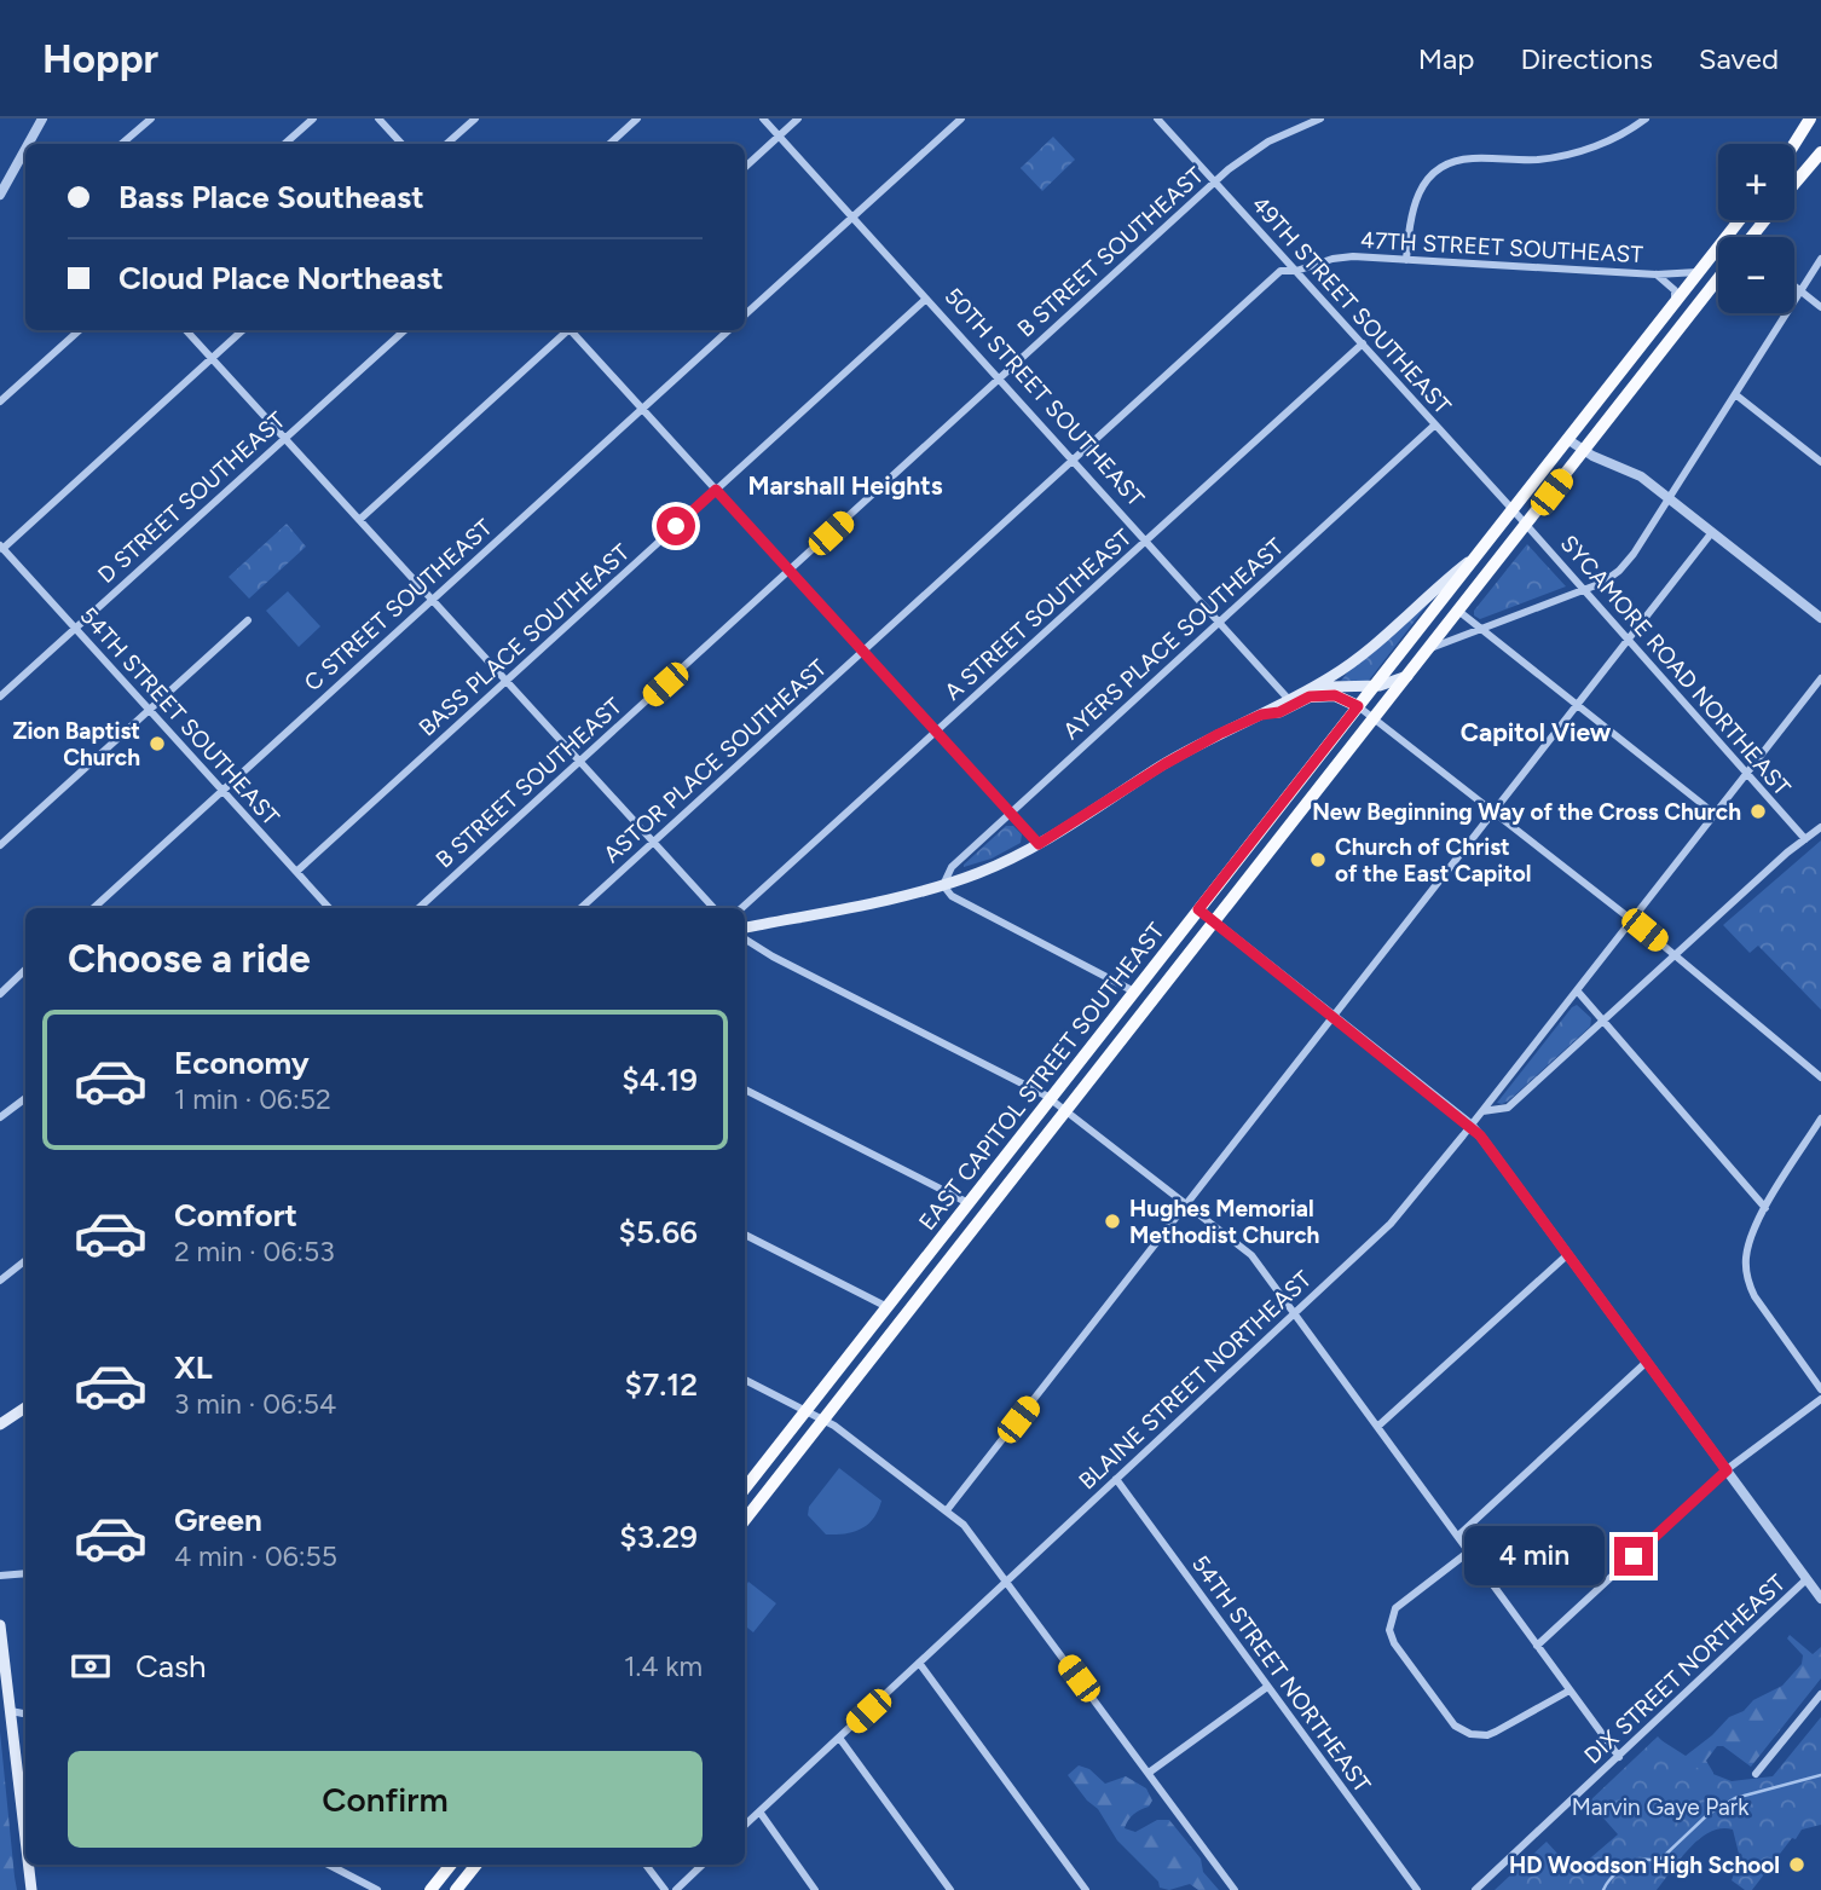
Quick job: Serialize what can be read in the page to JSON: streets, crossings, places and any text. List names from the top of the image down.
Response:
{
  "streets": {
    "main road": ["EAST CAPITOL STREET SOUTHEAST"],
    "street": [
      "47TH STREET SOUTHEAST",
      "B STREET SOUTHEAST",
      "49TH STREET SOUTHEAST",
      "50TH STREET SOUTHEAST",
      "D STREET SOUTHEAST",
      "C STREET SOUTHEAST",
      "A STREET SOUTHEAST",
      "AYERS PLACE SOUTHEAST",
      "BASS PLACE SOUTHEAST",
      "SYCAMORE ROAD NORTHEAST",
      "54TH STREET SOUTHEAST",
      "ASTOR PLACE SOUTHEAST",
      "BLAINE STREET NORTHEAST",
      "DIX STREET NORTHEAST",
      "54TH STREET NORTHEAST"
    ]
  },
  "crossings": [
    ["47TH STREET SOUTHEAST", "49TH STREET SOUTHEAST"],
    ["47TH STREET SOUTHEAST", "ASTOR PLACE SOUTHEAST"],
    ["47TH STREET SOUTHEAST", "EAST CAPITOL STREET SOUTHEAST"],
    ["B STREET SOUTHEAST", "49TH STREET SOUTHEAST"],
    ["B STREET SOUTHEAST", "50TH STREET SOUTHEAST"],
    ["49TH STREET SOUTHEAST", "A STREET SOUTHEAST"],
    ["49TH STREET SOUTHEAST", "AYERS PLACE SOUTHEAST"],
    ["49TH STREET SOUTHEAST", "SYCAMORE ROAD NORTHEAST"],
    ["49TH STREET SOUTHEAST", "ASTOR PLACE SOUTHEAST"],
    ["49TH STREET SOUTHEAST", "EAST CAPITOL STREET SOUTHEAST"],
    ["50TH STREET SOUTHEAST", "A STREET SOUTHEAST"],
    ["50TH STREET SOUTHEAST", "AYERS PLACE SOUTHEAST"],
    ["50TH STREET SOUTHEAST", "BASS PLACE SOUTHEAST"],
    ["50TH STREET SOUTHEAST", "ASTOR PLACE SOUTHEAST"],
    ["D STREET SOUTHEAST", "54TH STREET SOUTHEAST"],
    ["C STREET SOUTHEAST", "54TH STREET SOUTHEAST"],
    ["BASS PLACE SOUTHEAST", "54TH STREET SOUTHEAST"],
    ["SYCAMORE ROAD NORTHEAST", "EAST CAPITOL STREET SOUTHEAST"],
    ["SYCAMORE ROAD NORTHEAST", "BLAINE STREET NORTHEAST"],
    ["BLAINE STREET NORTHEAST", "54TH STREET NORTHEAST"]
  ],
  "districts": ["Marshall Heights", "Capitol View"],
  "parks": ["Marvin Gaye Park"],
  "places": [
    "Zion Baptist Church",
    "New Beginning Way of the Cross Church",
    "Church of Christ of the East Capitol",
    "Hughes Memorial Methodist Church",
    "HD Woodson High School"
  ],
  "page": {
    "header": "Hoppr",
    "nav": ["Map", "Directions", "Saved"],
    "map_buttons": ["+", "−"],
    "banner": ["Bass Place Southeast", "Cloud Place Northeast"],
    "heading": "Choose a ride",
    "list": [
      {
        "name": "Economy",
        "note": "1 min · 06:52",
        "value": "$4.19"
      },
      {
        "name": "Comfort",
        "note": "2 min · 06:53",
        "value": "$5.66"
      },
      {
        "name": "XL",
        "note": "3 min · 06:54",
        "value": "$7.12"
      },
      {
        "name": "Green",
        "note": "4 min · 06:55",
        "value": "$3.29"
      }
    ],
    "bubble": "4 min",
    "pay": ["Cash", "1.4 km"],
    "buttons": "Confirm"
  }
}
